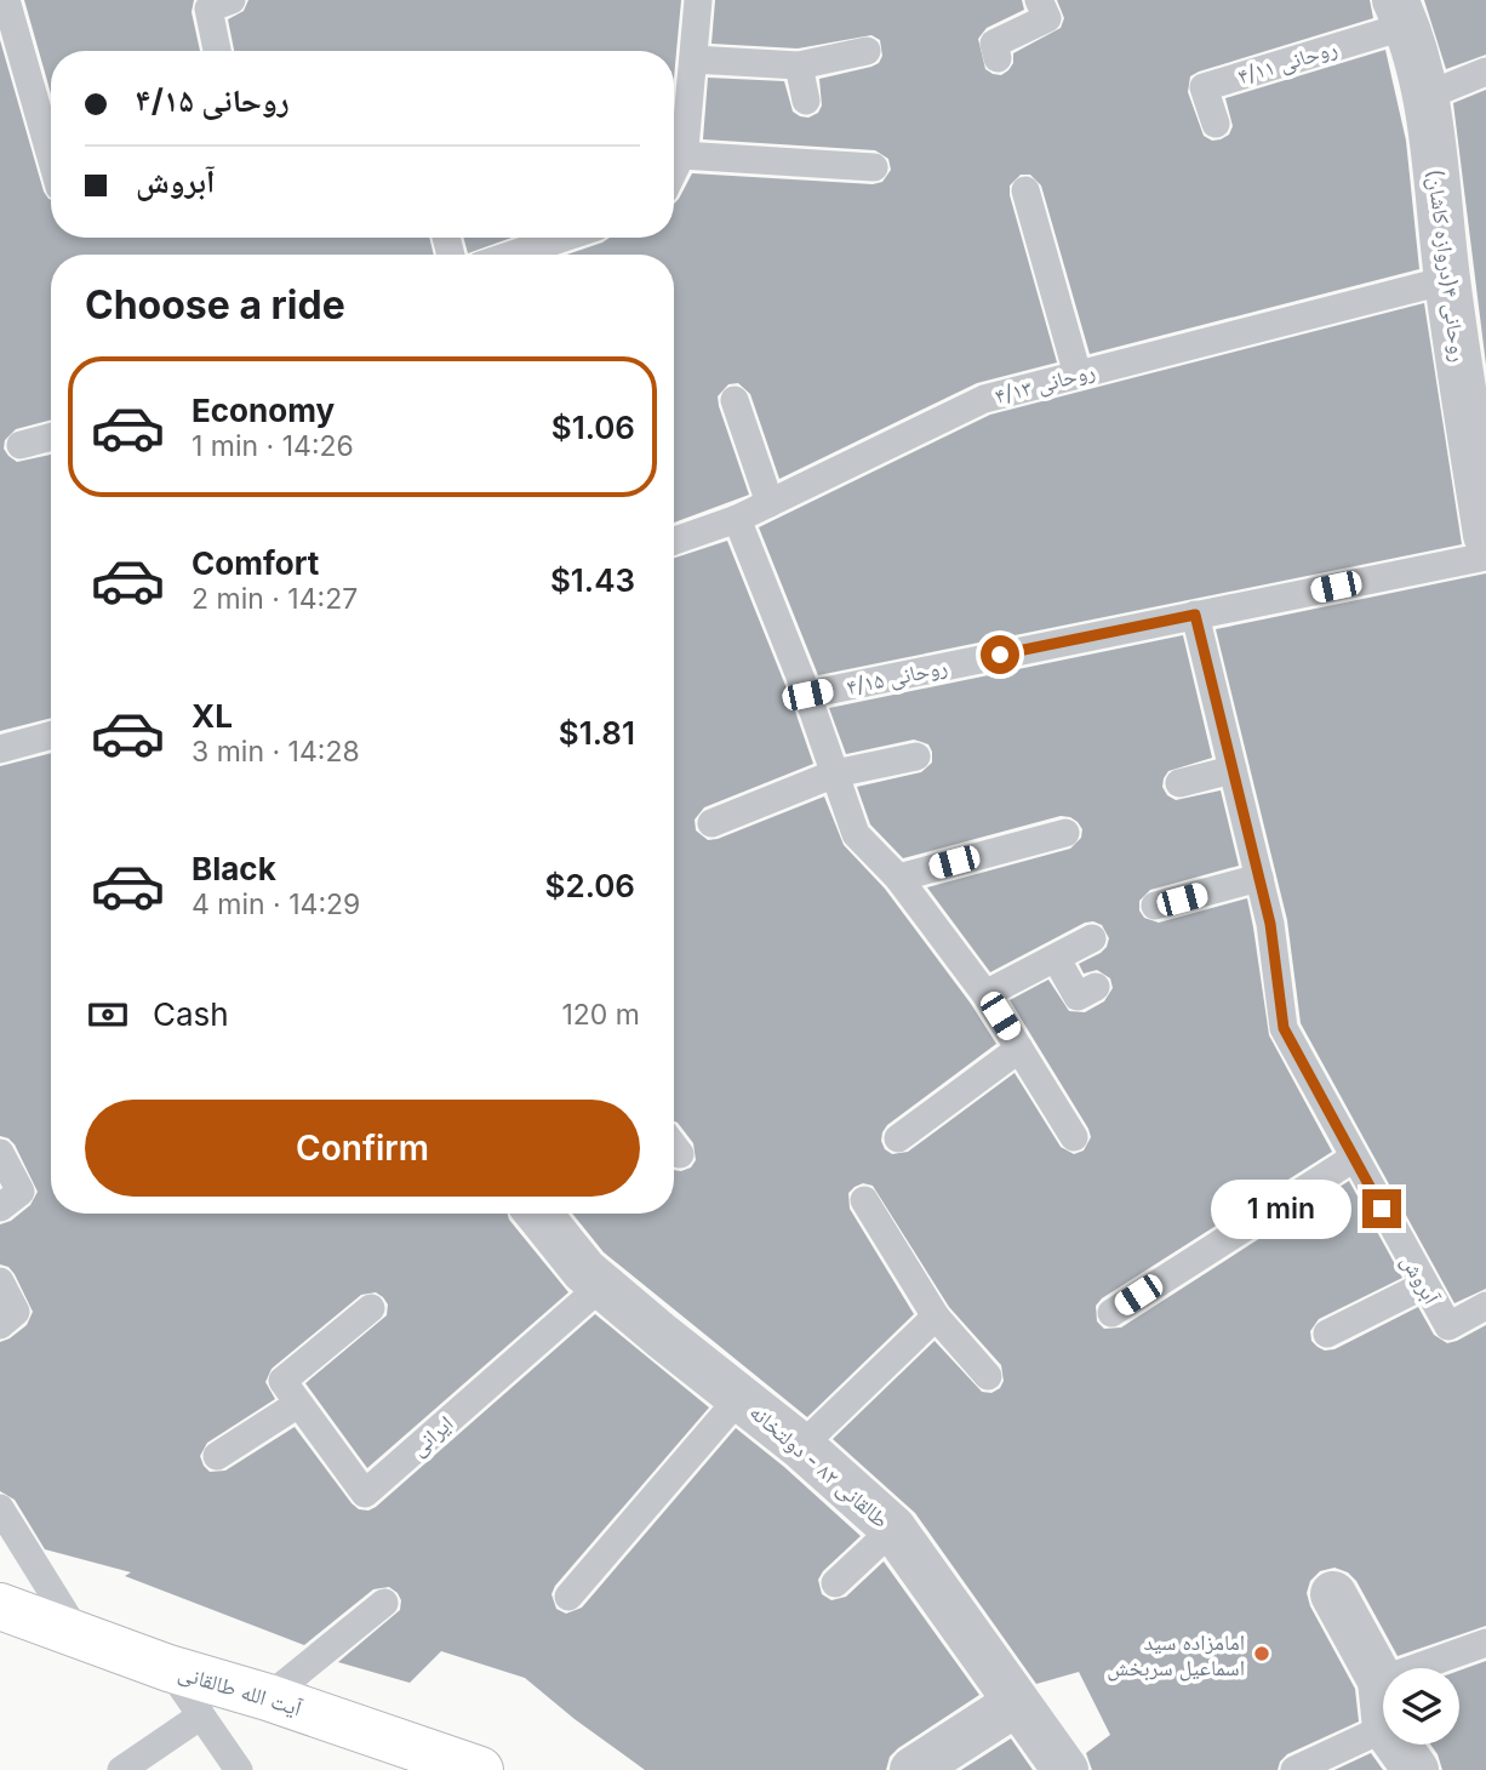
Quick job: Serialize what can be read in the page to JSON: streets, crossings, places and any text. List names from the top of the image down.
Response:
{
  "streets": {
    "main road": ["آیت الله طالقانی"],
    "street": ["روحانی ۴(دروازه کاشان)", "طالقانی ۸۲ - دولتخانه"],
    "lane": [
      "روحانی ۴/۱۱",
      "روحانی ۴/۱۳",
      "روحانی ۴/۱۵",
      "آبروش",
      "ایرانی"
    ]
  },
  "crossings": [
    ["روحانی ۴/۱۱", "روحانی ۴(دروازه کاشان)"],
    ["روحانی ۴(دروازه کاشان)", "روحانی ۴/۱۳"],
    ["روحانی ۴/۱۵", "آبروش"],
    ["ایرانی", "طالقانی ۸۲ - دولتخانه"]
  ],
  "places": ["امامزاده سید اسماعیل سربخش"],
  "page": {
    "banner": ["روحانی ۴/۱۵", "آبروش"],
    "heading": "Choose a ride",
    "list": [
      {
        "name": "Economy",
        "note": "1 min · 14:26",
        "value": "$1.06"
      },
      {
        "name": "Comfort",
        "note": "2 min · 14:27",
        "value": "$1.43"
      },
      {
        "name": "XL",
        "note": "3 min · 14:28",
        "value": "$1.81"
      },
      {
        "name": "Black",
        "note": "4 min · 14:29",
        "value": "$2.06"
      }
    ],
    "pay": ["Cash", "120 m"],
    "buttons": "Confirm",
    "bubble": "1 min"
  }
}
